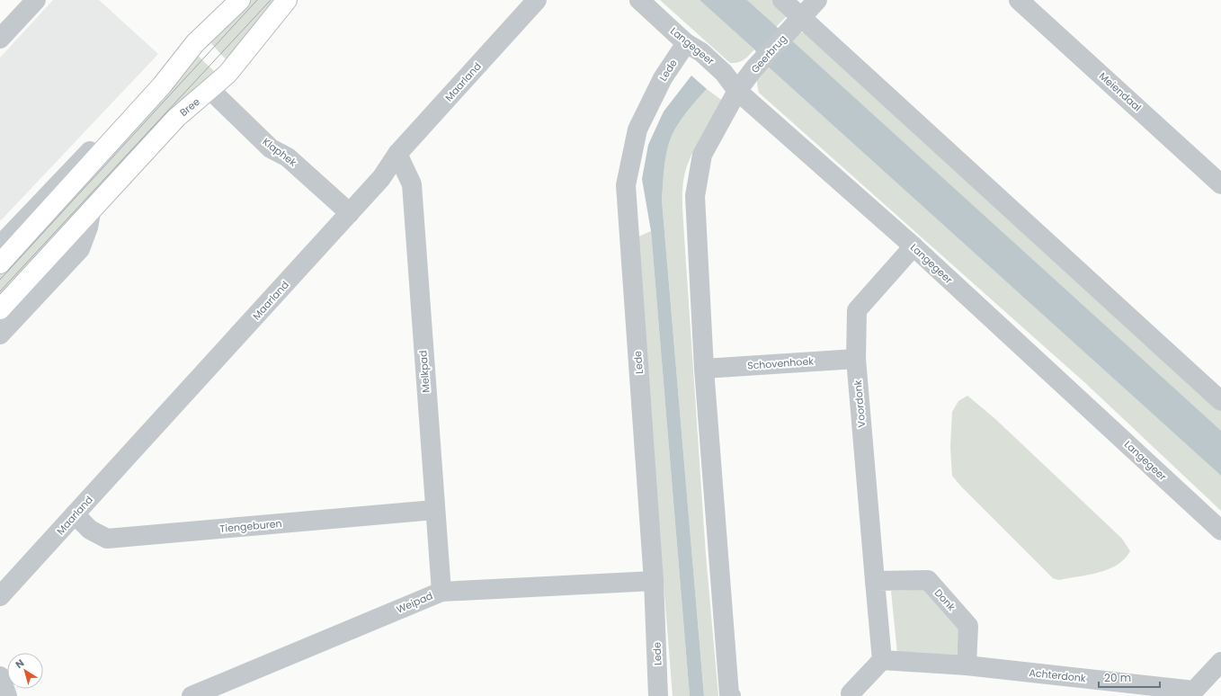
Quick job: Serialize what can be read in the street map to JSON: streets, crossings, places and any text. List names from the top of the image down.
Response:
{
  "streets": {
    "main road": ["Bree"],
    "street": [
      "Langegeer",
      "Geerbrug",
      "Lede",
      "Maarland",
      "Meiendaal",
      "Klaphek",
      "Schovenhoek",
      "Melkpad",
      "Voordonk",
      "Tiengeburen",
      "Donk",
      "Weipad",
      "Achterdonk"
    ]
  },
  "crossings": [
    ["Langegeer", "Geerbrug"],
    ["Langegeer", "Lede"],
    ["Langegeer", "Voordonk"],
    ["Lede", "Weipad"],
    ["Maarland", "Klaphek"],
    ["Maarland", "Melkpad"],
    ["Maarland", "Tiengeburen"],
    ["Bree", "Klaphek"],
    ["Schovenhoek", "Voordonk"],
    ["Melkpad", "Tiengeburen"],
    ["Melkpad", "Weipad"],
    ["Voordonk", "Donk"],
    ["Donk", "Achterdonk"]
  ],
  "scale_bar": "20 m",
  "north": "top left"
}
